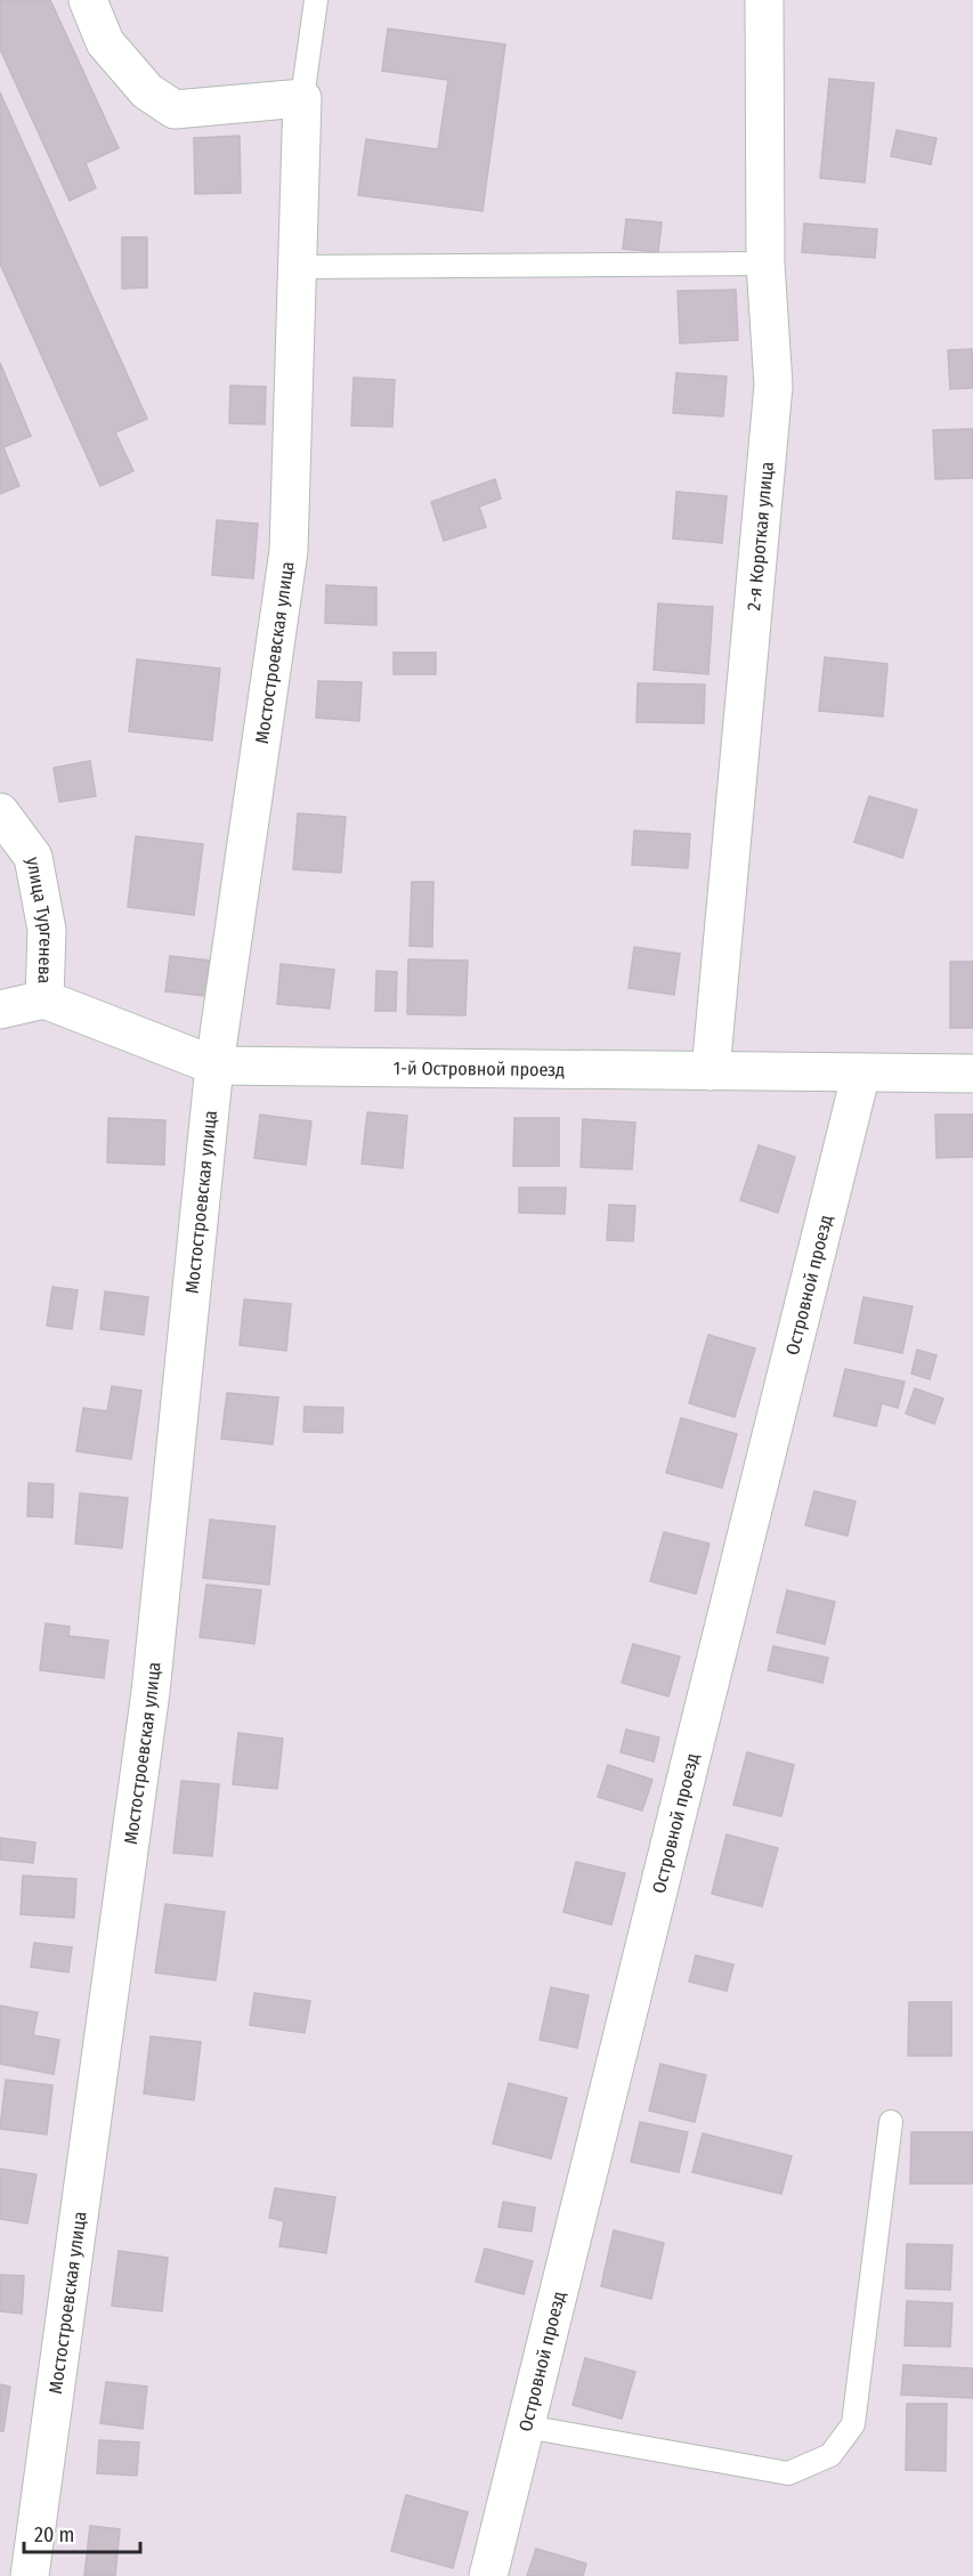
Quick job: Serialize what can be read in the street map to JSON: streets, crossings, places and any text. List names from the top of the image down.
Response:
{
  "streets": {
    "street": [
      "2-я Короткая улица",
      "Мостостроевская улица",
      "улица Тургенева",
      "1-й Островной проезд",
      "Островной проезд"
    ]
  },
  "crossings": [
    ["2-я Короткая улица", "1-й Островной проезд"],
    ["Мостостроевская улица", "1-й Островной проезд"],
    ["улица Тургенева", "1-й Островной проезд"],
    ["1-й Островной проезд", "Островной проезд"]
  ],
  "scale_bar": "20 m"
}
